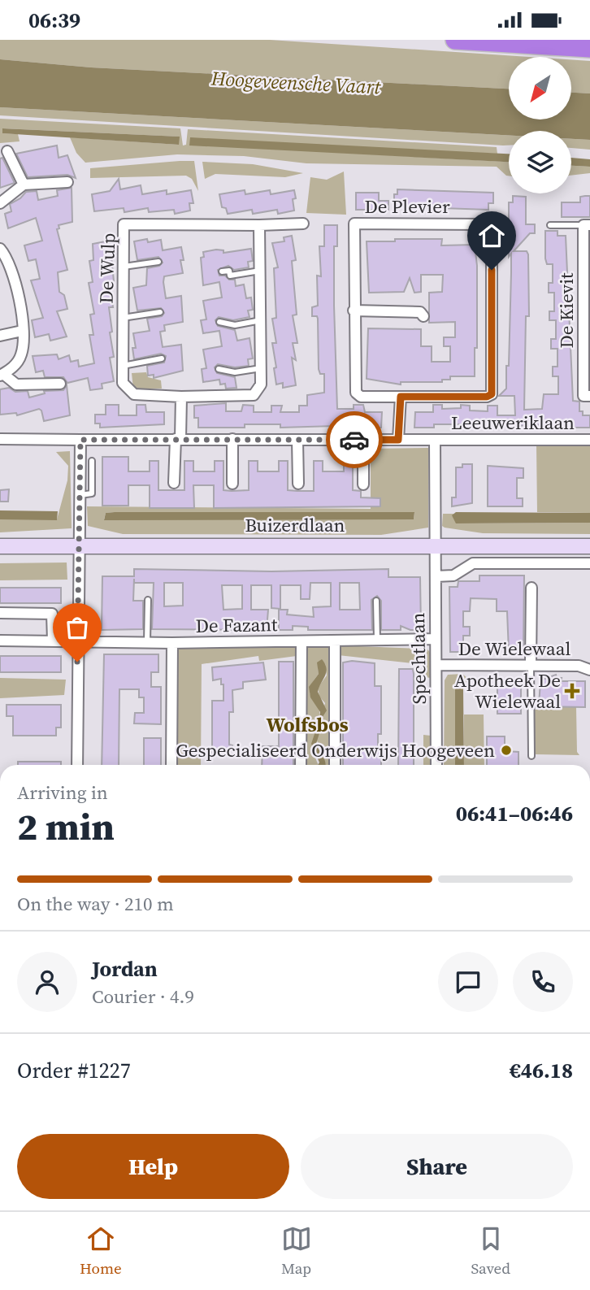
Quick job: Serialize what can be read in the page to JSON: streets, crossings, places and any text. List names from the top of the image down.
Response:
{
  "streets": {
    "street": [
      "De Plevier",
      "De Wulp",
      "De Kievit",
      "Leeuweriklaan",
      "Buizerdlaan",
      "De Fazant",
      "De Wielewaal",
      "Spechtlaan"
    ]
  },
  "crossings": [
    ["Leeuweriklaan", "Buizerdlaan"],
    ["Leeuweriklaan", "Spechtlaan"],
    ["Buizerdlaan", "Spechtlaan"],
    ["De Fazant", "Spechtlaan"],
    ["De Wielewaal", "Spechtlaan"]
  ],
  "districts": ["Wolfsbos"],
  "water": ["Hoogeveensche Vaart"],
  "places": {
    "health": ["Apotheek De Wielewaal"],
    "other": ["Gespecialiseerd Onderwijs Hoogeveen"]
  },
  "north": "bottom left",
  "page": {
    "status": "06:39",
    "heading": ["2 min", "Arriving in", "06:41–06:46"],
    "panel": [
      "Jordan",
      "Courier · 4.9",
      "Order #1227",
      "€46.18"
    ],
    "bar": "On the way · 210 m",
    "buttons": ["Help", "Share"],
    "tabs": ["Home", "Map", "Saved"]
  }
}
